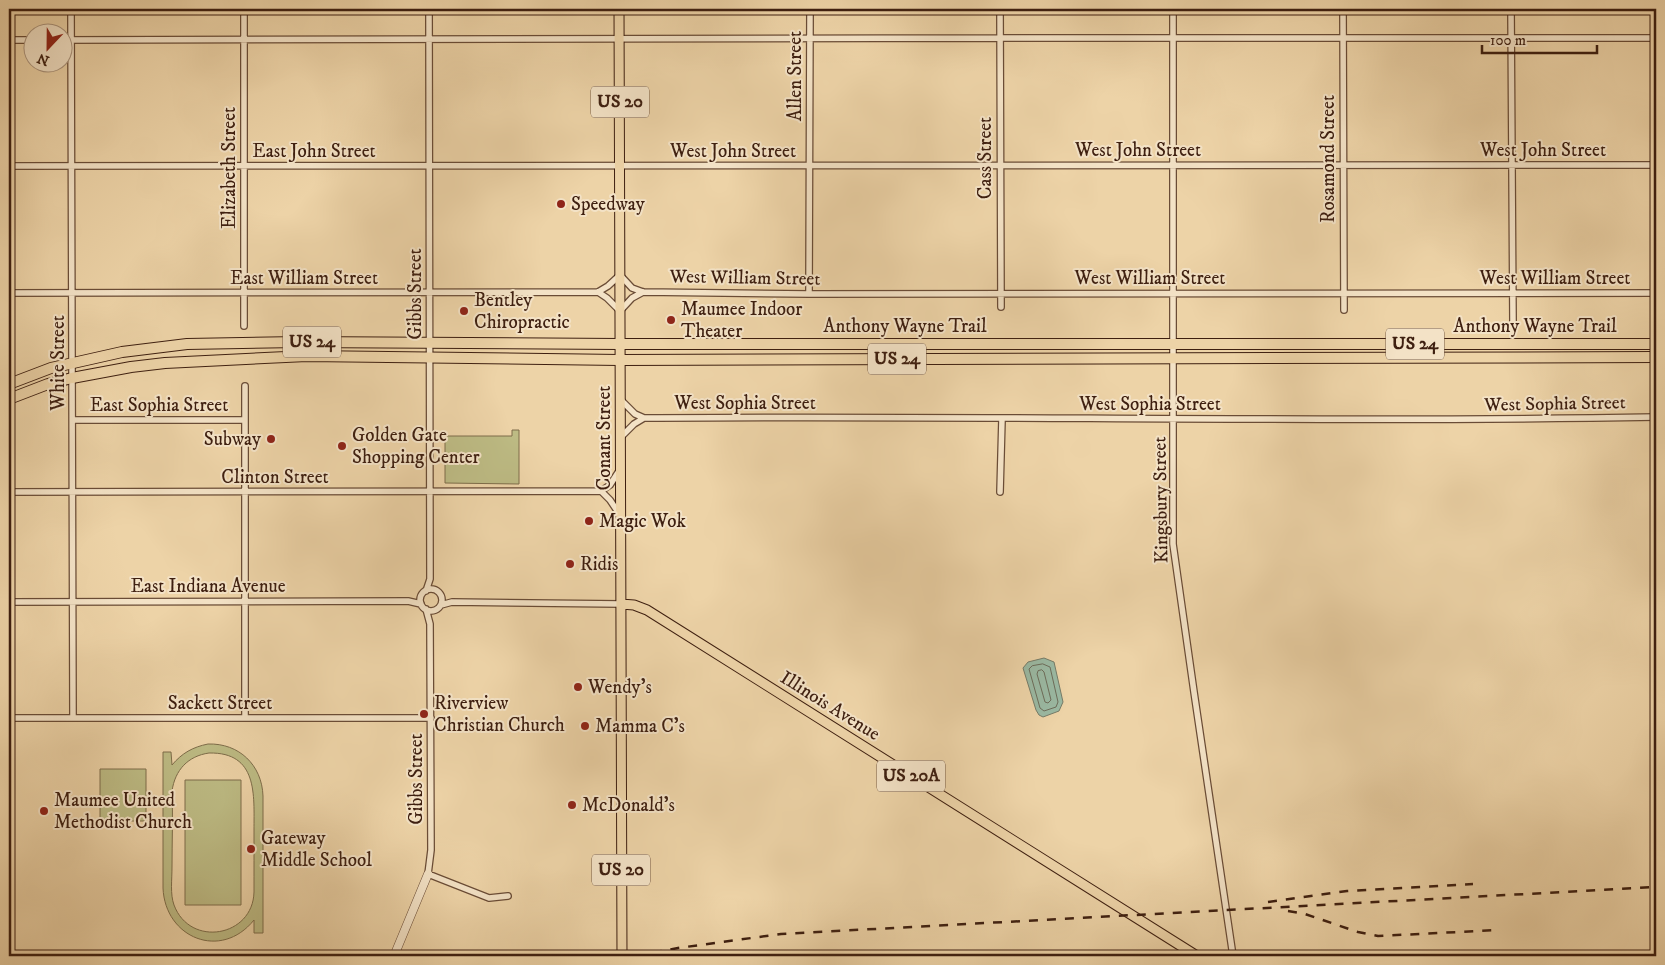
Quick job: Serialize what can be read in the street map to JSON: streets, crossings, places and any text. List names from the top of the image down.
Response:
{
  "streets": {
    "highway": ["Anthony Wayne Trail", "US 24"],
    "main road": [
      "US 20",
      "Conant Street",
      "Illinois Avenue",
      "US 20A"
    ],
    "street": [
      "Allen Street",
      "West John Street",
      "East John Street",
      "Cass Street",
      "Rosamond Street",
      "Elizabeth Street",
      "East William Street",
      "West William Street",
      "Gibbs Street",
      "White Street",
      "West Sophia Street",
      "East Sophia Street",
      "Clinton Street",
      "Kingsbury Street",
      "East Indiana Avenue",
      "Sackett Street"
    ]
  },
  "crossings": [
    ["Allen Street", "West John Street"],
    ["Allen Street", "West William Street"],
    ["West John Street", "East John Street"],
    ["West John Street", "Cass Street"],
    ["West John Street", "Rosamond Street"],
    ["West John Street", "Conant Street"],
    ["West John Street", "Kingsbury Street"],
    ["East John Street", "Elizabeth Street"],
    ["East John Street", "Gibbs Street"],
    ["East John Street", "White Street"],
    ["East John Street", "Conant Street"],
    ["Cass Street", "West William Street"],
    ["Rosamond Street", "West William Street"],
    ["Elizabeth Street", "East William Street"],
    ["East William Street", "Gibbs Street"],
    ["East William Street", "White Street"],
    ["West William Street", "Conant Street"],
    ["West William Street", "Kingsbury Street"],
    ["Gibbs Street", "Anthony Wayne Trail"],
    ["Gibbs Street", "Clinton Street"],
    ["Gibbs Street", "East Indiana Avenue"],
    ["Gibbs Street", "Sackett Street"],
    ["Anthony Wayne Trail", "White Street"],
    ["Anthony Wayne Trail", "Conant Street"],
    ["Anthony Wayne Trail", "Kingsbury Street"],
    ["White Street", "East Sophia Street"],
    ["White Street", "Clinton Street"],
    ["White Street", "East Indiana Avenue"],
    ["White Street", "Sackett Street"],
    ["West Sophia Street", "Kingsbury Street"],
    ["Conant Street", "Illinois Avenue"]
  ],
  "places": [
    "Speedway",
    "Bentley Chiropractic",
    "Maumee Indoor Theater",
    "Subway",
    "Golden Gate Shopping Center",
    "Magic Wok",
    "Ridis",
    "Wendy's",
    "Riverview Christian Church",
    "Mamma C's",
    "McDonald's",
    "Maumee United Methodist Church",
    "Gateway Middle School"
  ],
  "scale_bar": "100 m",
  "north": "bottom"
}
